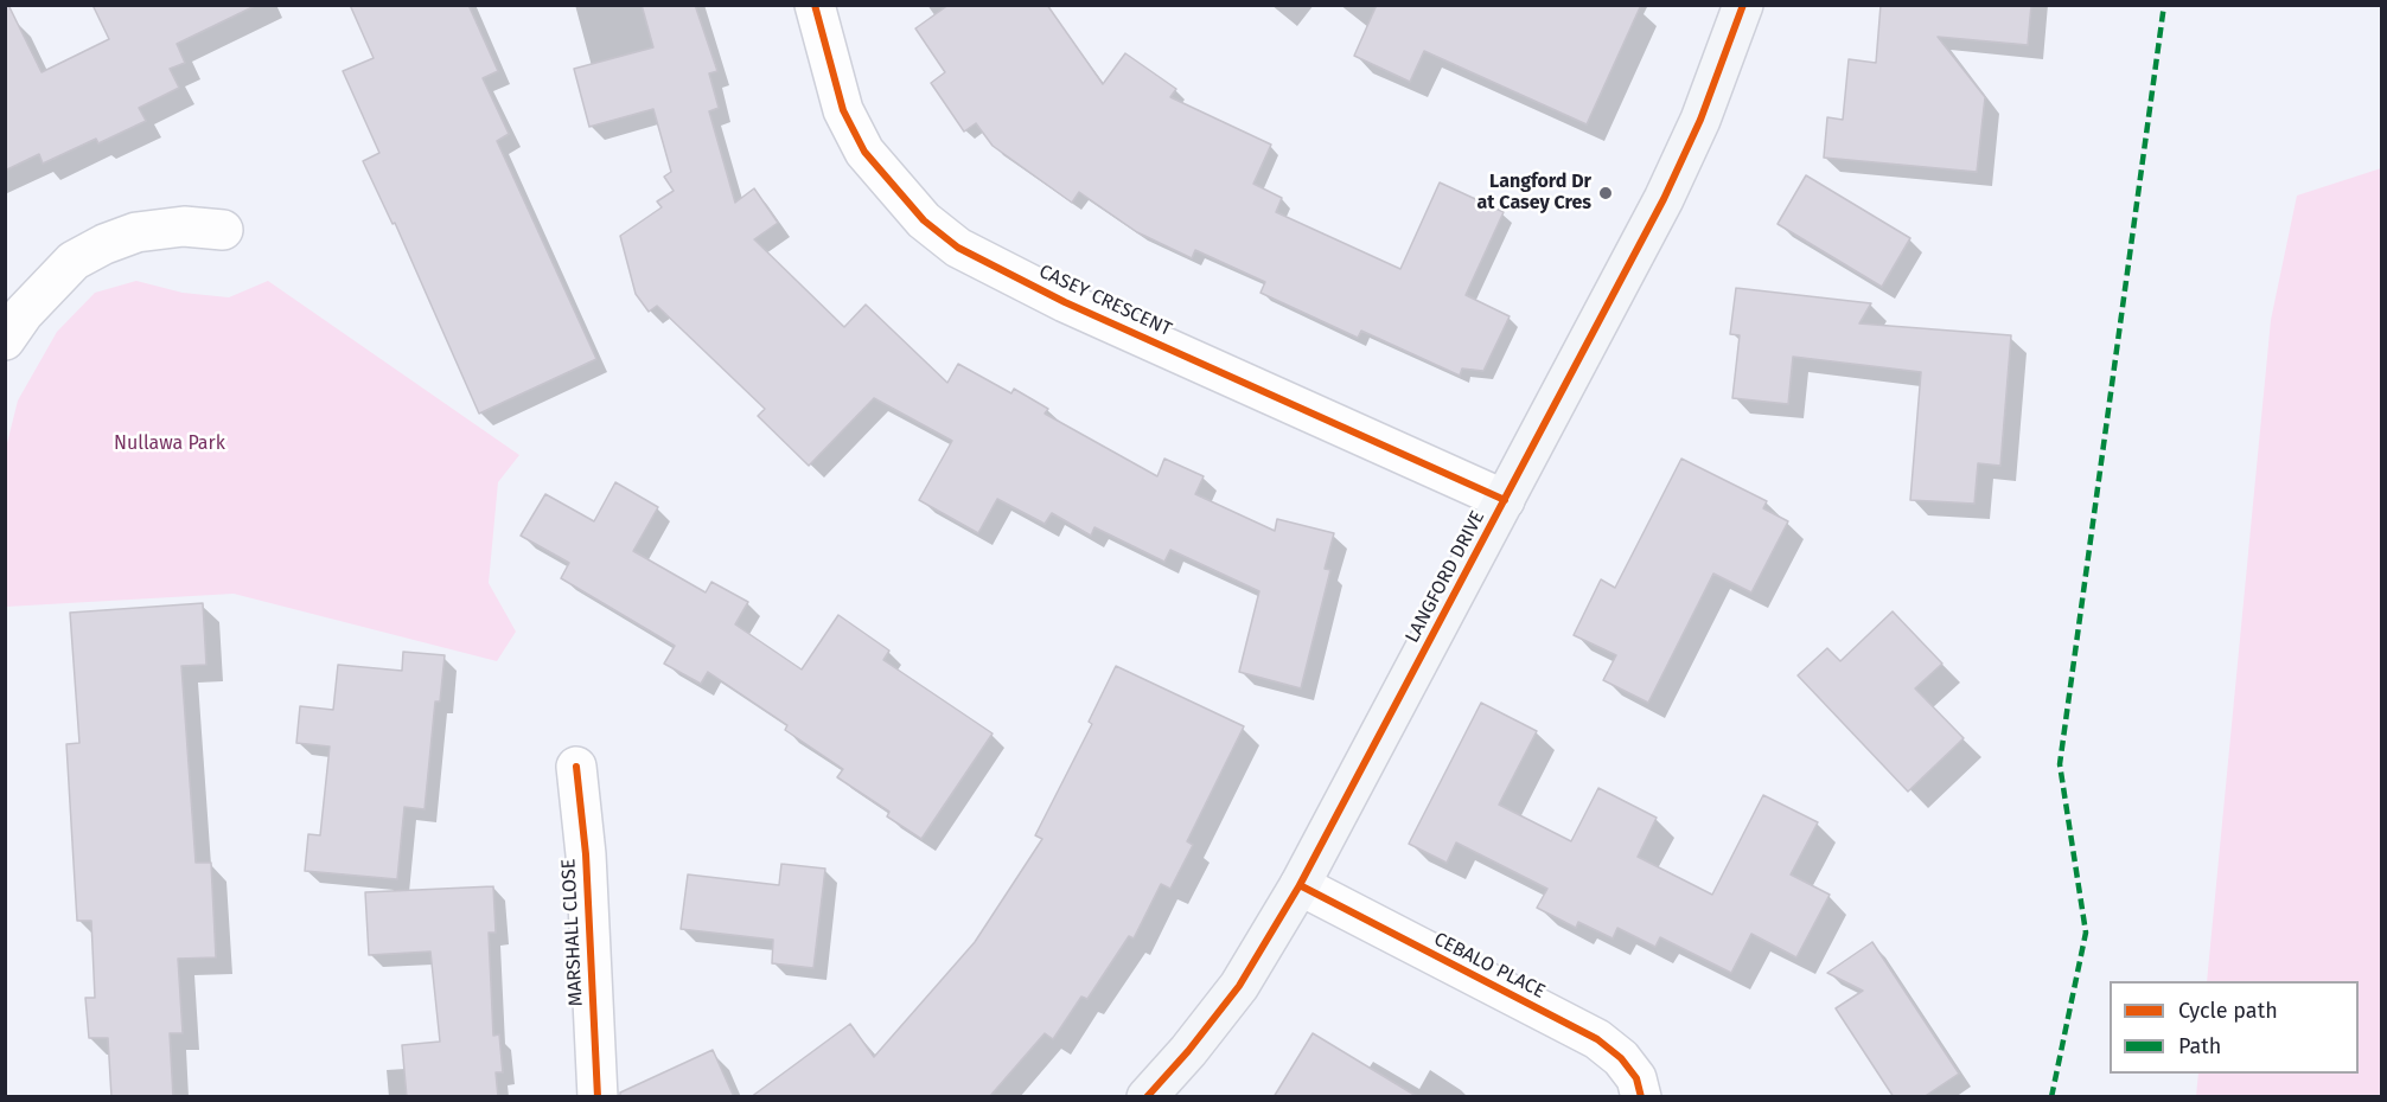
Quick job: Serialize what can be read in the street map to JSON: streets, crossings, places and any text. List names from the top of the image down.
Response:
{
  "streets": {
    "street": [
      "CASEY CRESCENT",
      "LANGFORD DRIVE",
      "MARSHALL CLOSE",
      "CEBALO PLACE"
    ]
  },
  "crossings": [
    ["CASEY CRESCENT", "LANGFORD DRIVE"],
    ["LANGFORD DRIVE", "CEBALO PLACE"]
  ],
  "parks": ["Nullawa Park"],
  "places": ["Langford Dr at Casey Cres"],
  "legend": ["Cycle path", "Path"]
}
